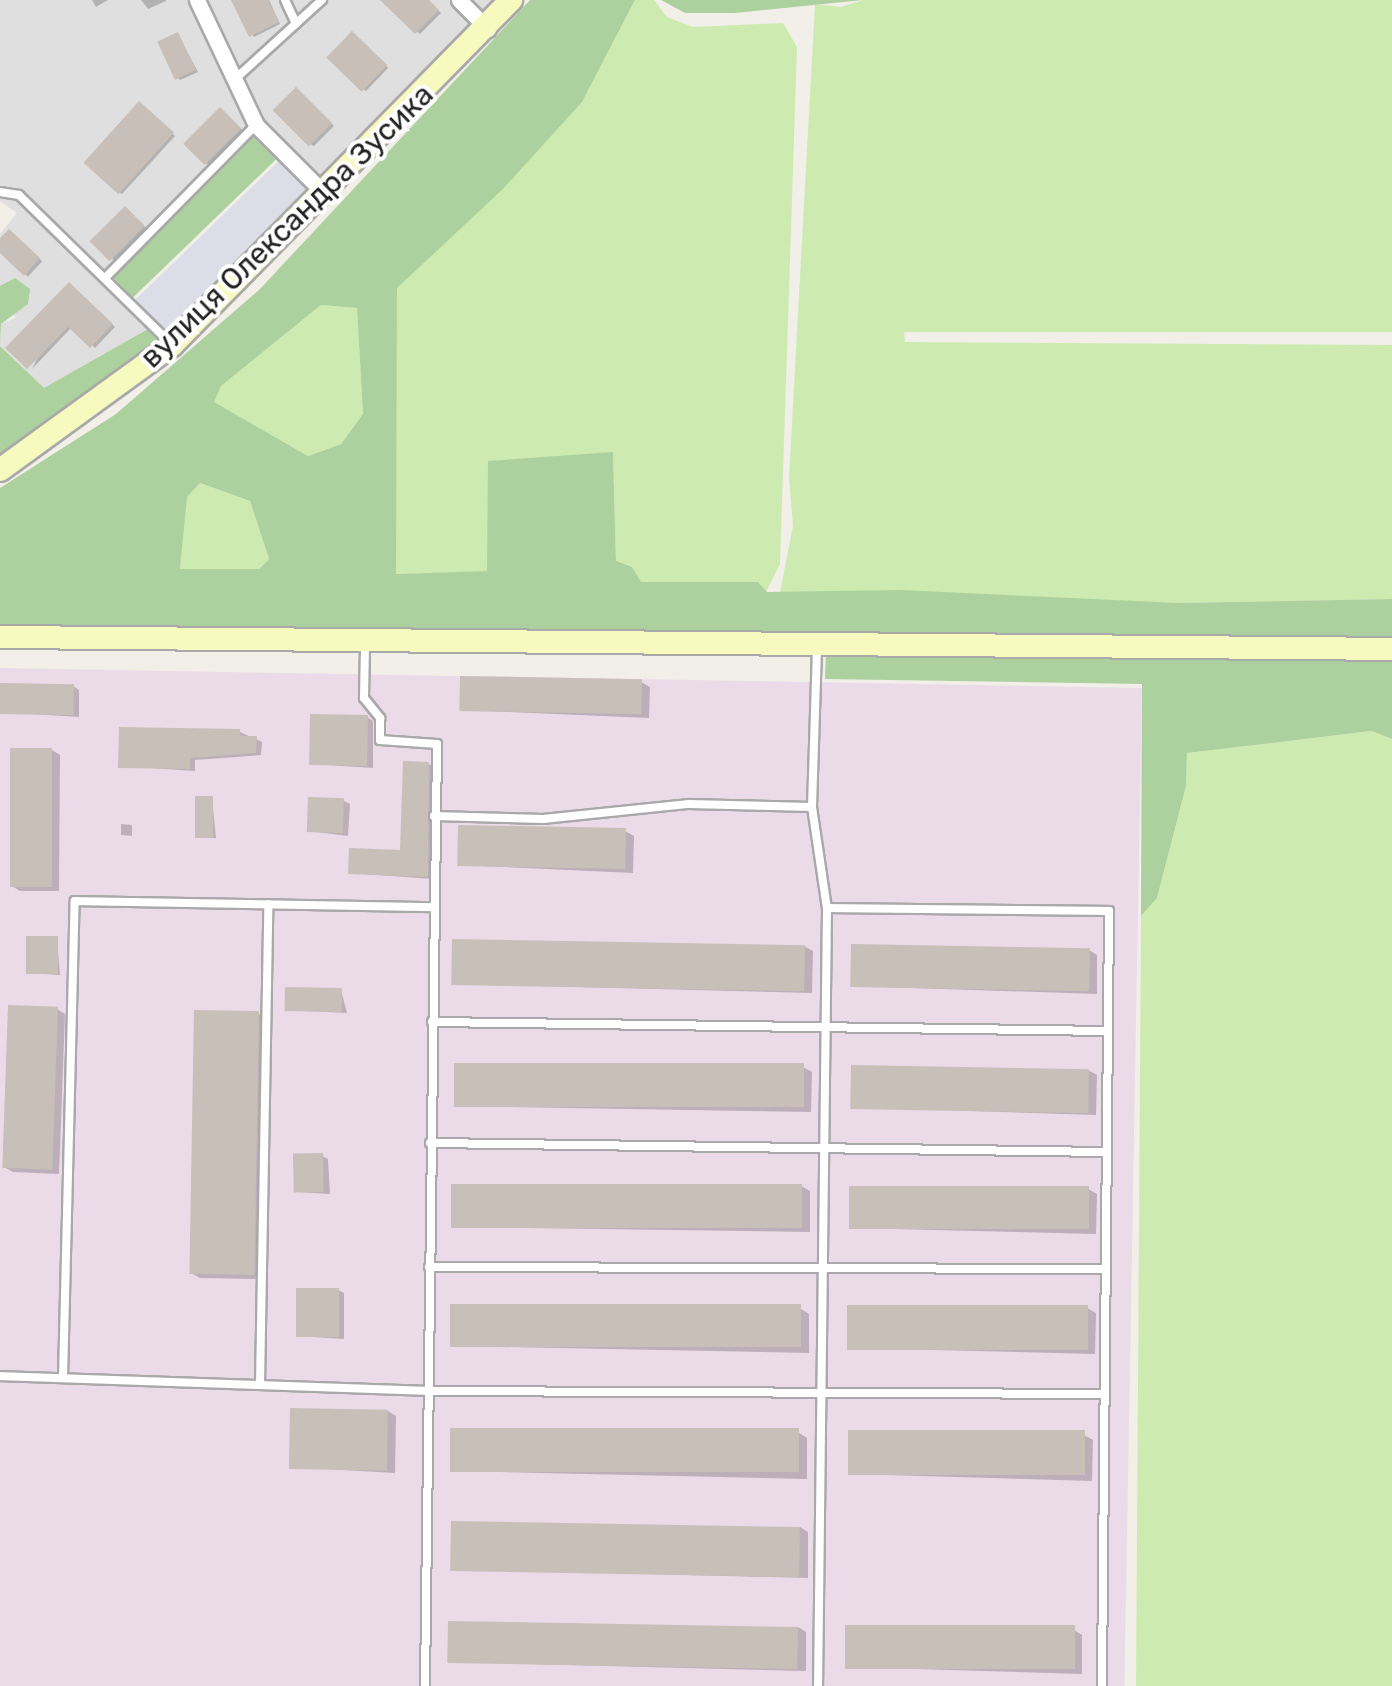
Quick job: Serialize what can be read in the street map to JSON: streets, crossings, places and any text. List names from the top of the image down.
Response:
{
  "streets": {
    "street": ["вулиця Олександра Зусика"]
  }
}
